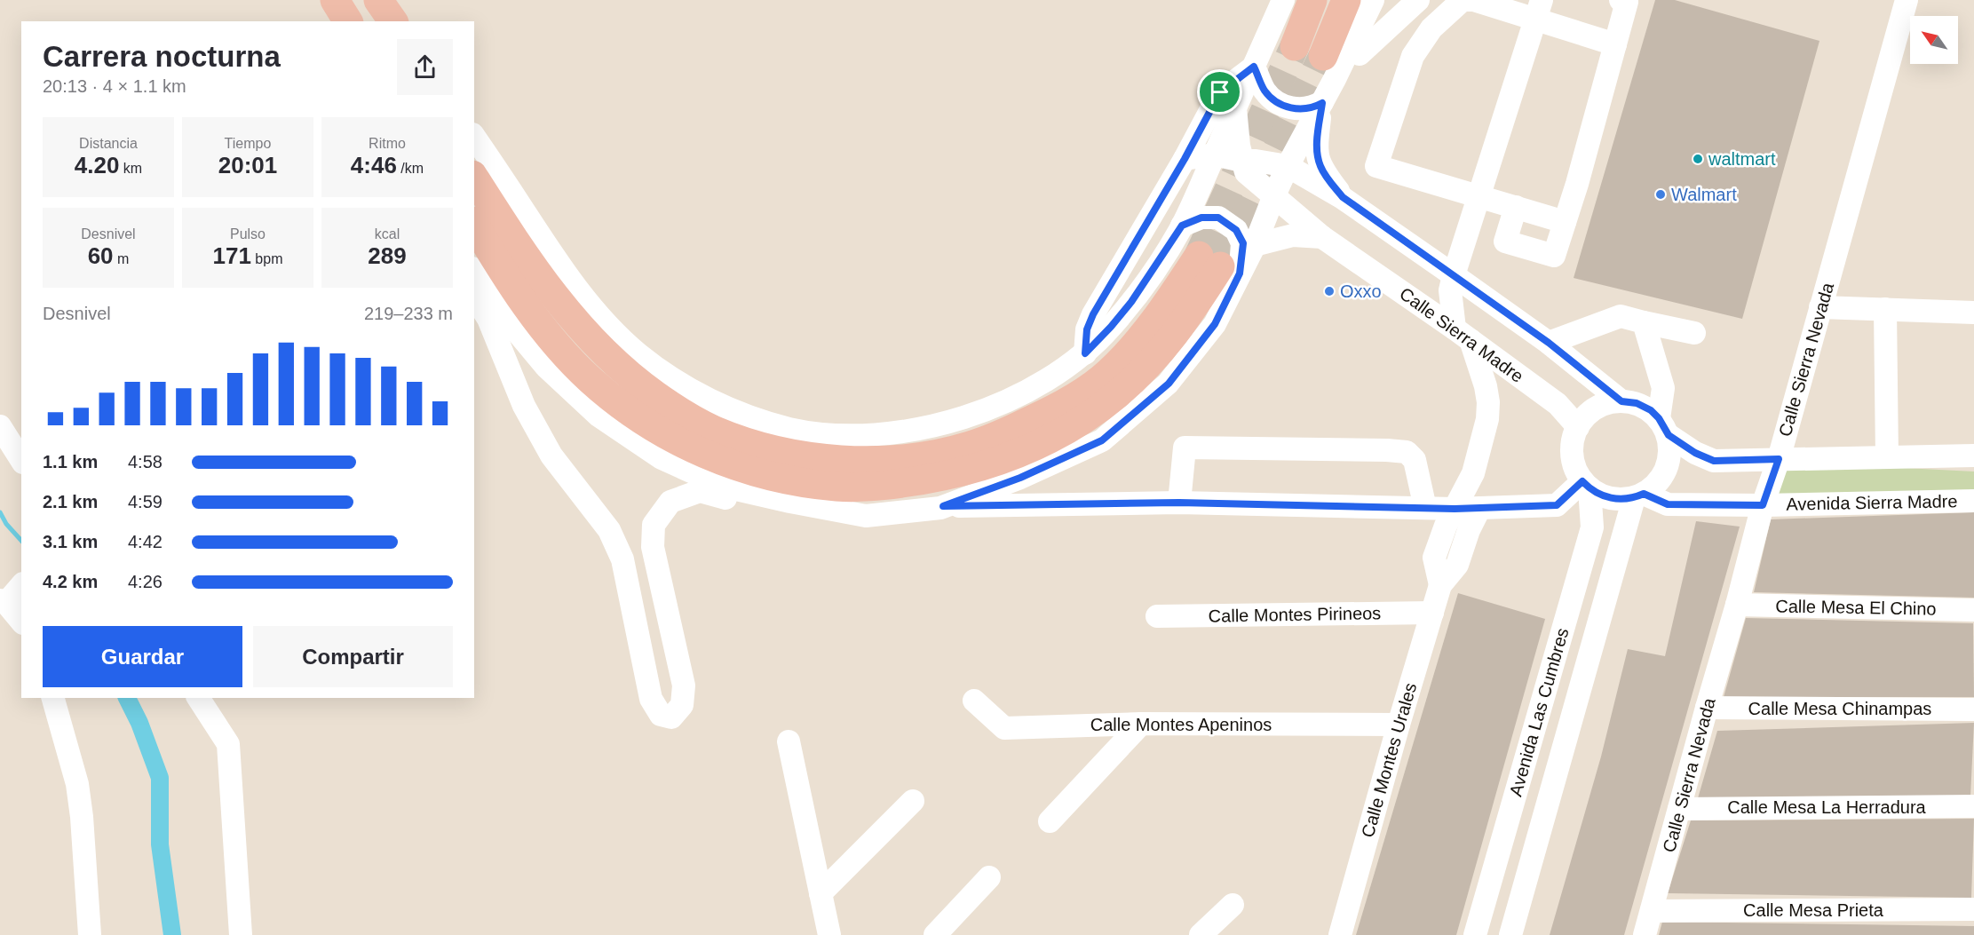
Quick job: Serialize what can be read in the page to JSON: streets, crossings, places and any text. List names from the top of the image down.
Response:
{
  "streets": {
    "street": [
      "Calle Sierra Madre",
      "Calle Sierra Nevada",
      "Avenida Sierra Madre",
      "Calle Mesa El Chino",
      "Calle Montes Pirineos",
      "Calle Mesa Chinampas",
      "Avenida Las Cumbres",
      "Calle Montes Apeninos",
      "Calle Montes Urales",
      "Calle Mesa La Herradura",
      "Calle Mesa Prieta"
    ]
  },
  "crossings": [
    ["Calle Sierra Madre", "Avenida Sierra Madre"],
    ["Calle Sierra Madre", "Avenida Las Cumbres"],
    ["Calle Sierra Madre", "Calle Montes Urales"],
    ["Calle Sierra Nevada", "Avenida Sierra Madre"],
    ["Calle Sierra Nevada", "Calle Mesa El Chino"],
    ["Calle Sierra Nevada", "Calle Mesa Chinampas"],
    ["Calle Sierra Nevada", "Calle Mesa La Herradura"],
    ["Calle Sierra Nevada", "Calle Mesa Prieta"],
    ["Avenida Sierra Madre", "Avenida Las Cumbres"],
    ["Calle Montes Pirineos", "Calle Montes Urales"],
    ["Calle Montes Apeninos", "Calle Montes Urales"]
  ],
  "places": ["waltmart", "Walmart", "Oxxo"],
  "north": "top left",
  "page": {
    "heading": ["Carrera nocturna", "20:13 · 4 × 1.1 km"],
    "stats": [
      ["Distancia", "4.20 km"],
      ["Tiempo", "20:01"],
      ["Ritmo", "4:46 /km"],
      ["Desnivel", "60 m"],
      ["Pulso", "171 bpm"],
      ["kcal", "289"]
    ],
    "chart": ["Desnivel", "219–233 m"],
    "list": [
      {
        "name": "1.1 km",
        "note": "4:58"
      },
      {
        "name": "2.1 km",
        "note": "4:59"
      },
      {
        "name": "3.1 km",
        "note": "4:42"
      },
      {
        "name": "4.2 km",
        "note": "4:26"
      }
    ],
    "buttons": ["Guardar", "Compartir"]
  }
}
